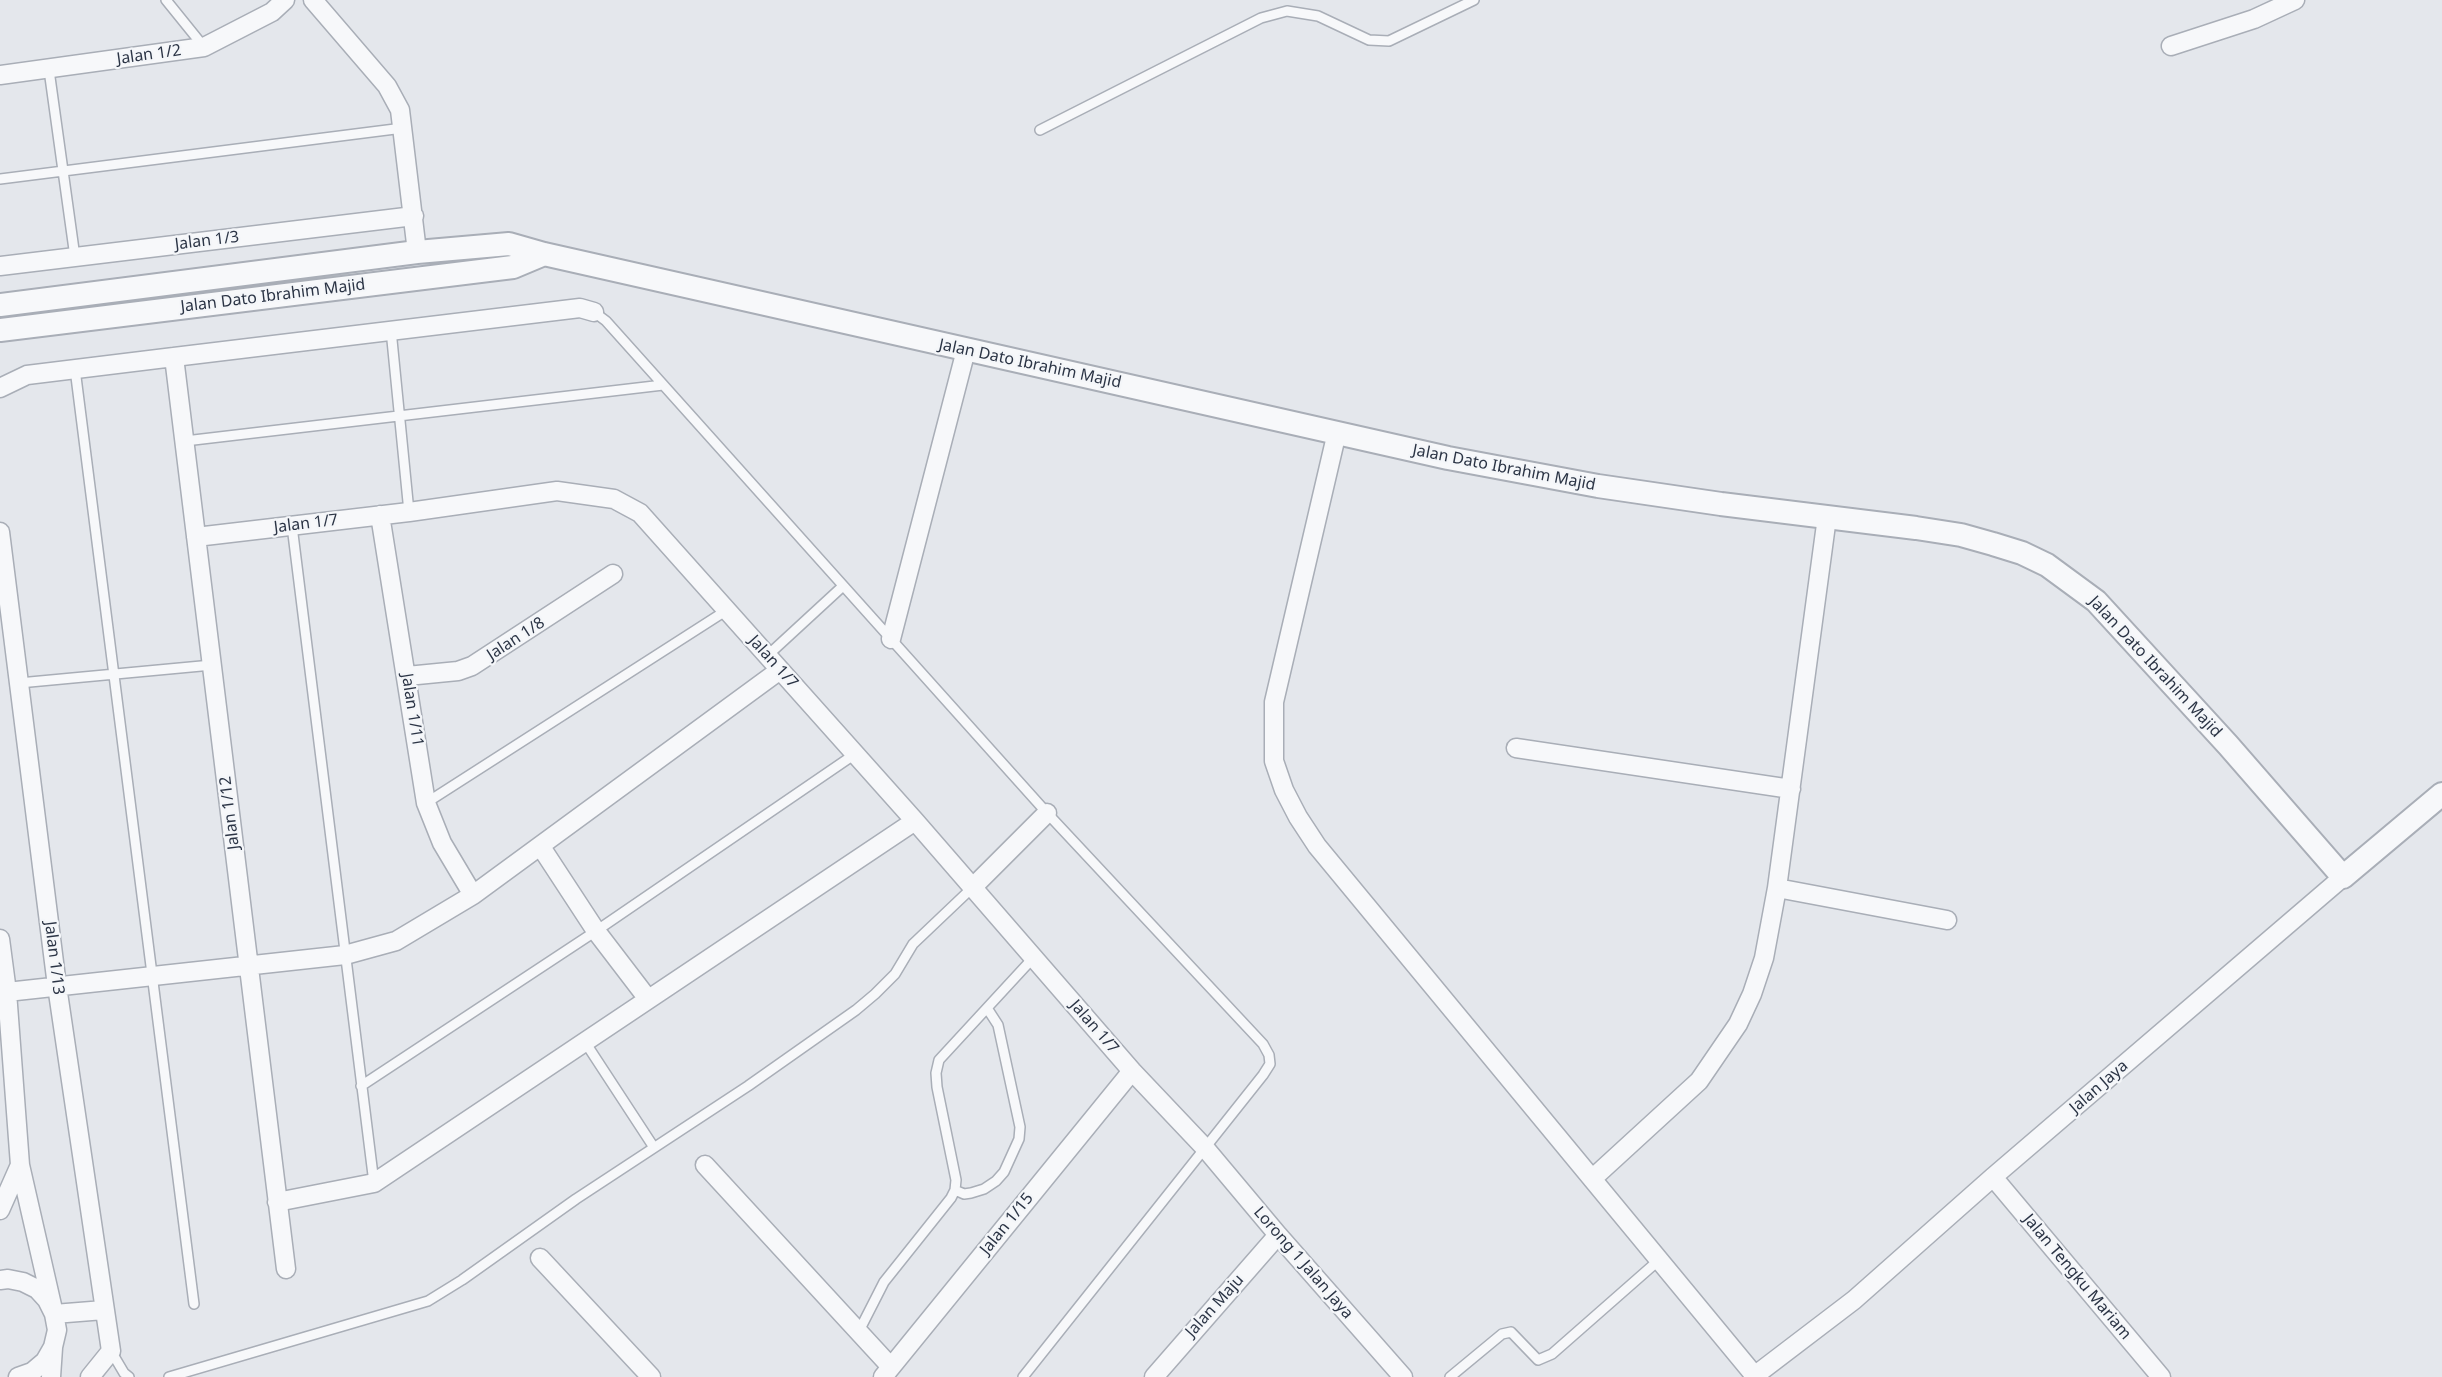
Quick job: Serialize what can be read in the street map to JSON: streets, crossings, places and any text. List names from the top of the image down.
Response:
{
  "streets": {
    "street": [
      "Jalan 1/2",
      "Jalan 1/3",
      "Jalan Dato Ibrahim Majid",
      "Jalan 1/7",
      "Jalan 1/8",
      "Jalan 1/11",
      "Jalan 1/12",
      "Jalan 1/13",
      "Jalan Jaya",
      "Jalan 1/15",
      "Lorong 1 Jalan Jaya",
      "Jalan Tengku Mariam",
      "Jalan Maju"
    ]
  },
  "crossings": [
    ["Jalan Dato Ibrahim Majid", "Jalan Jaya"],
    ["Jalan 1/7", "Jalan 1/11"],
    ["Jalan 1/7", "Jalan 1/12"],
    ["Jalan 1/7", "Jalan 1/15"],
    ["Jalan 1/7", "Lorong 1 Jalan Jaya"],
    ["Jalan 1/8", "Jalan 1/11"],
    ["Jalan Jaya", "Jalan Tengku Mariam"],
    ["Lorong 1 Jalan Jaya", "Jalan Maju"]
  ]
}
